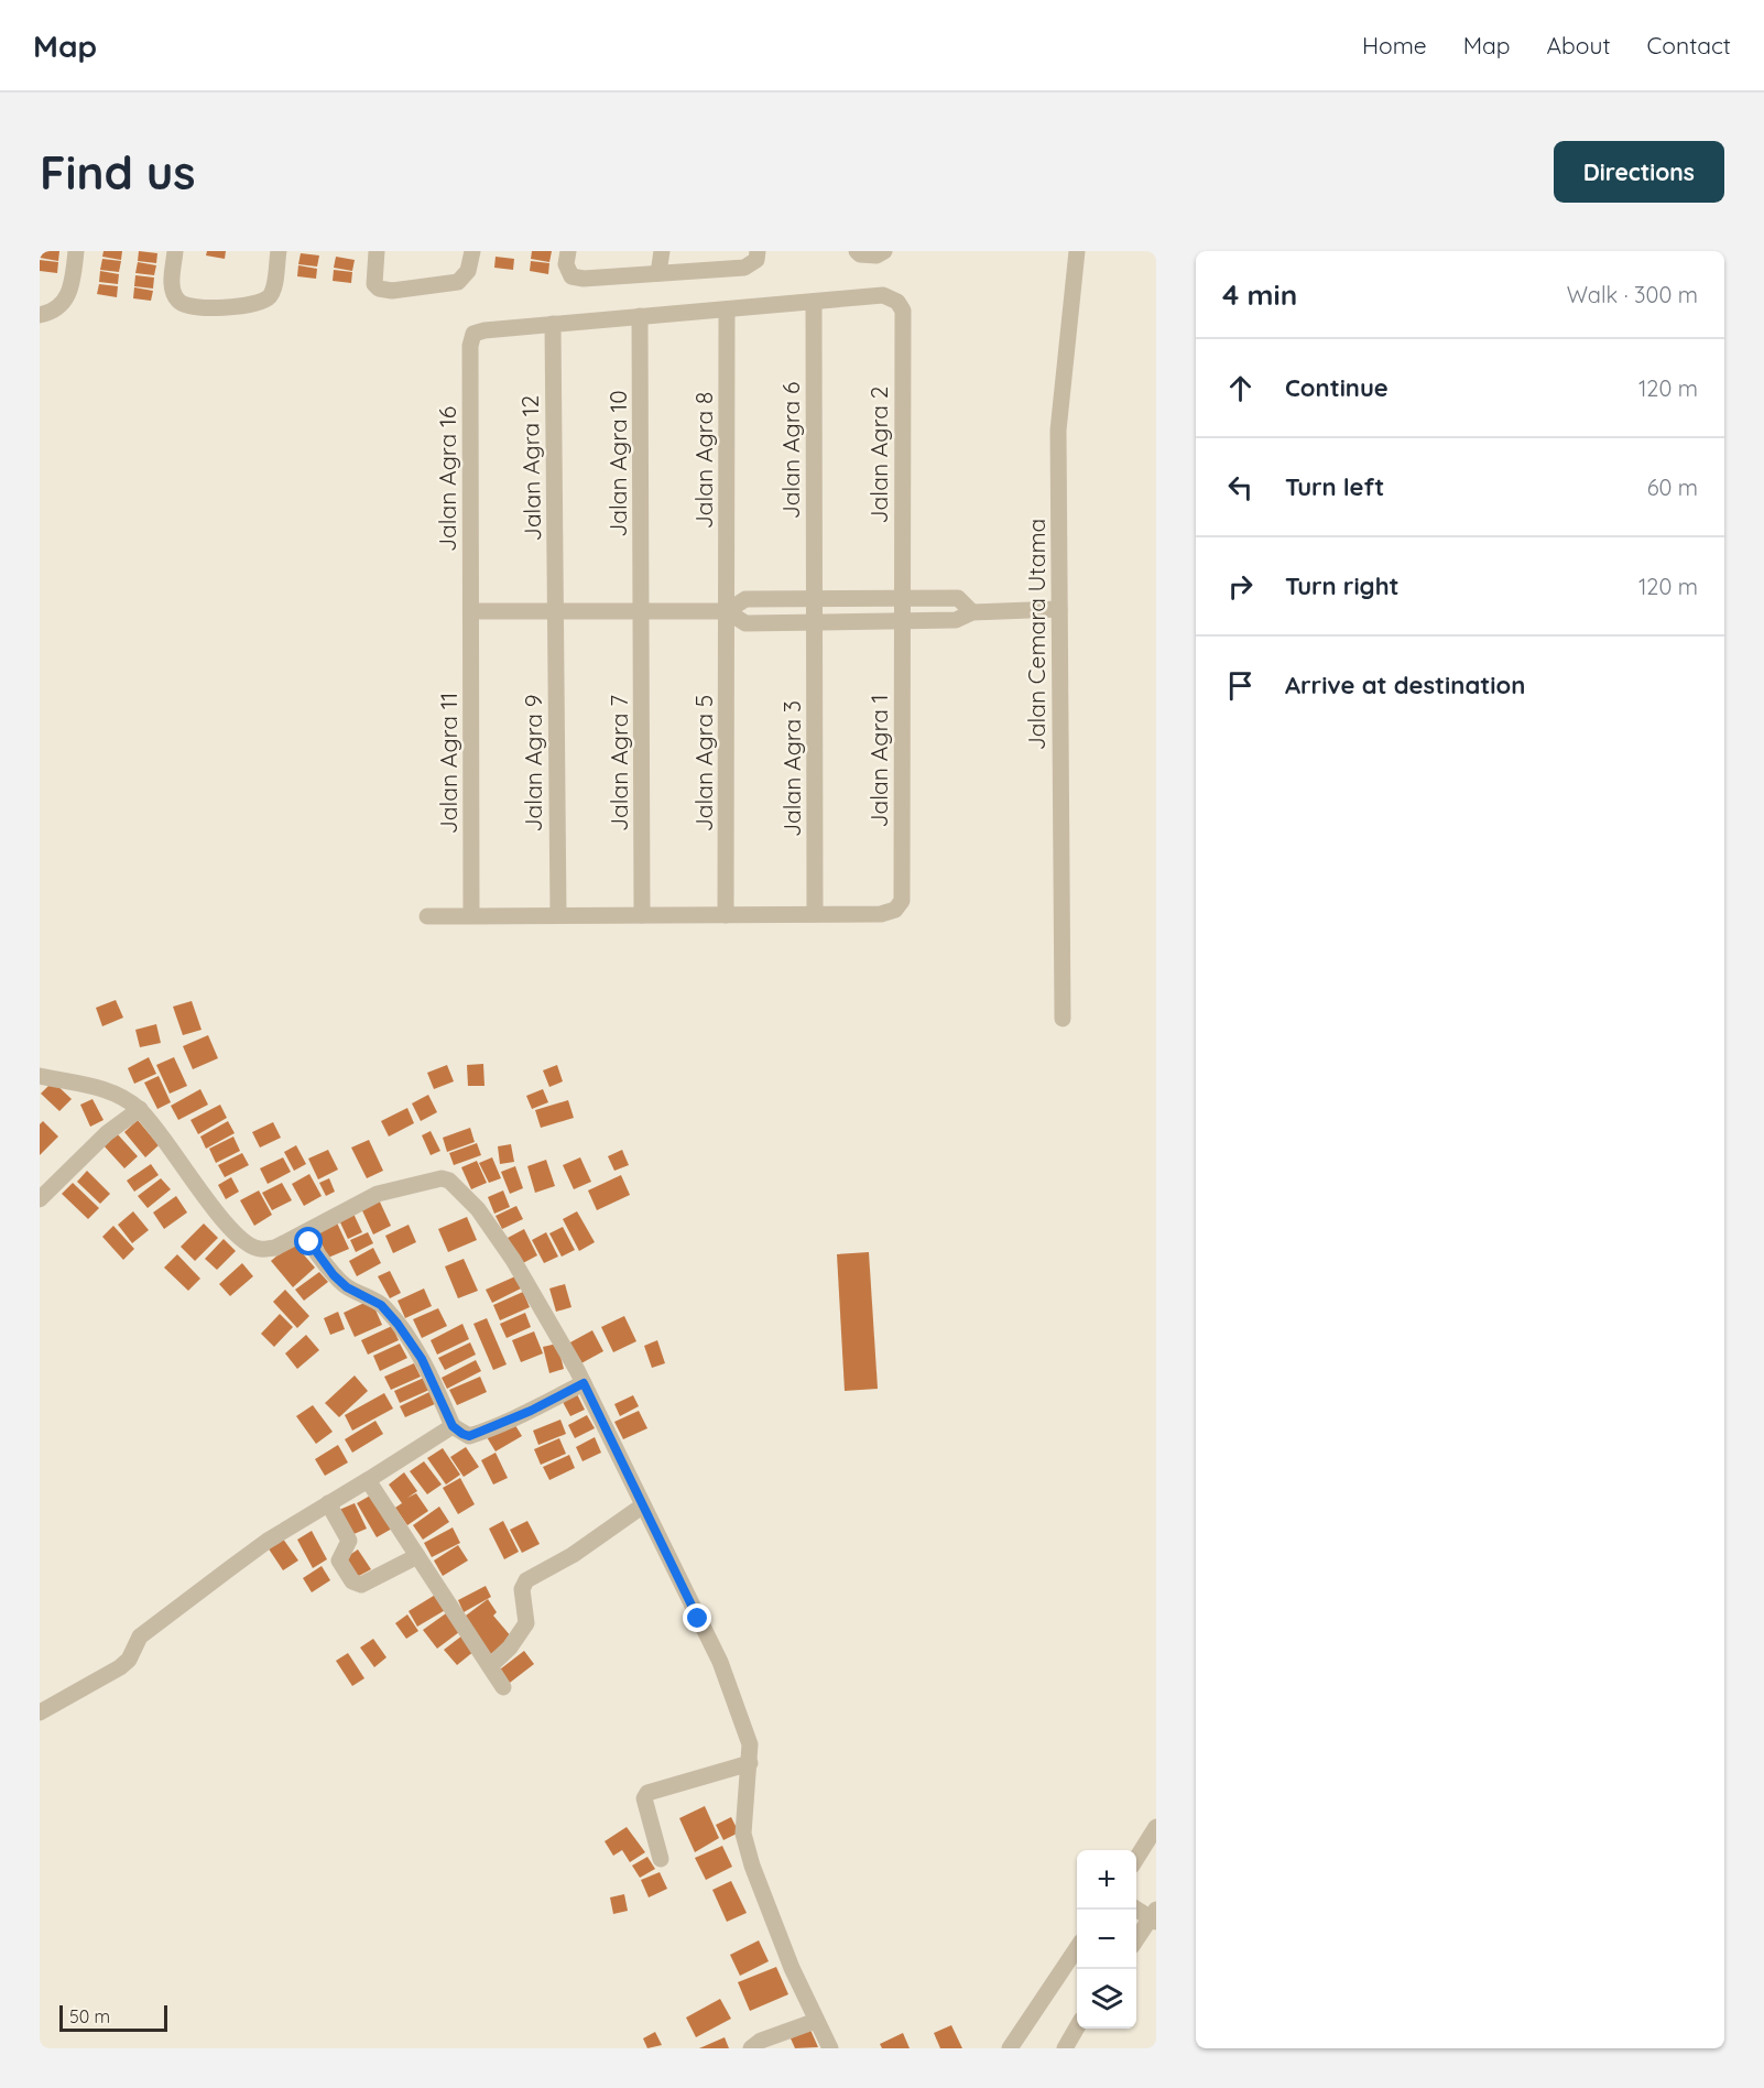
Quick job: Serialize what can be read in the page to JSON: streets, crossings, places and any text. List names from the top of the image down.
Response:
{
  "streets": {
    "street": [
      "Jalan Agra 6",
      "Jalan Agra 2",
      "Jalan Agra 8",
      "Jalan Agra 10",
      "Jalan Agra 12",
      "Jalan Agra 16",
      "Jalan Cemara Utama",
      "Jalan Agra 1",
      "Jalan Agra 11",
      "Jalan Agra 9",
      "Jalan Agra 7",
      "Jalan Agra 5",
      "Jalan Agra 3"
    ]
  },
  "crossings": [
    ["Jalan Agra 6", "Jalan Agra 2"],
    ["Jalan Agra 6", "Jalan Agra 3"],
    ["Jalan Agra 2", "Jalan Agra 1"],
    ["Jalan Agra 8", "Jalan Agra 5"],
    ["Jalan Agra 10", "Jalan Agra 7"],
    ["Jalan Agra 12", "Jalan Agra 16"],
    ["Jalan Agra 12", "Jalan Agra 9"],
    ["Jalan Agra 16", "Jalan Agra 11"],
    ["Jalan Agra 1", "Jalan Agra 3"]
  ],
  "scale_bar": "50 m",
  "page": {
    "header": "Map",
    "nav": [
      "Home",
      "Map",
      "About",
      "Contact"
    ],
    "buttons": "Directions",
    "title": "Find us",
    "heading": ["4 min", "Walk · 300 m"],
    "list": [
      ["Continue", "120 m"],
      ["Turn left", "60 m"],
      ["Turn right", "120 m"],
      "Arrive at destination"
    ],
    "map_buttons": ["+", "−"],
    "scale": "50 m"
  }
}
